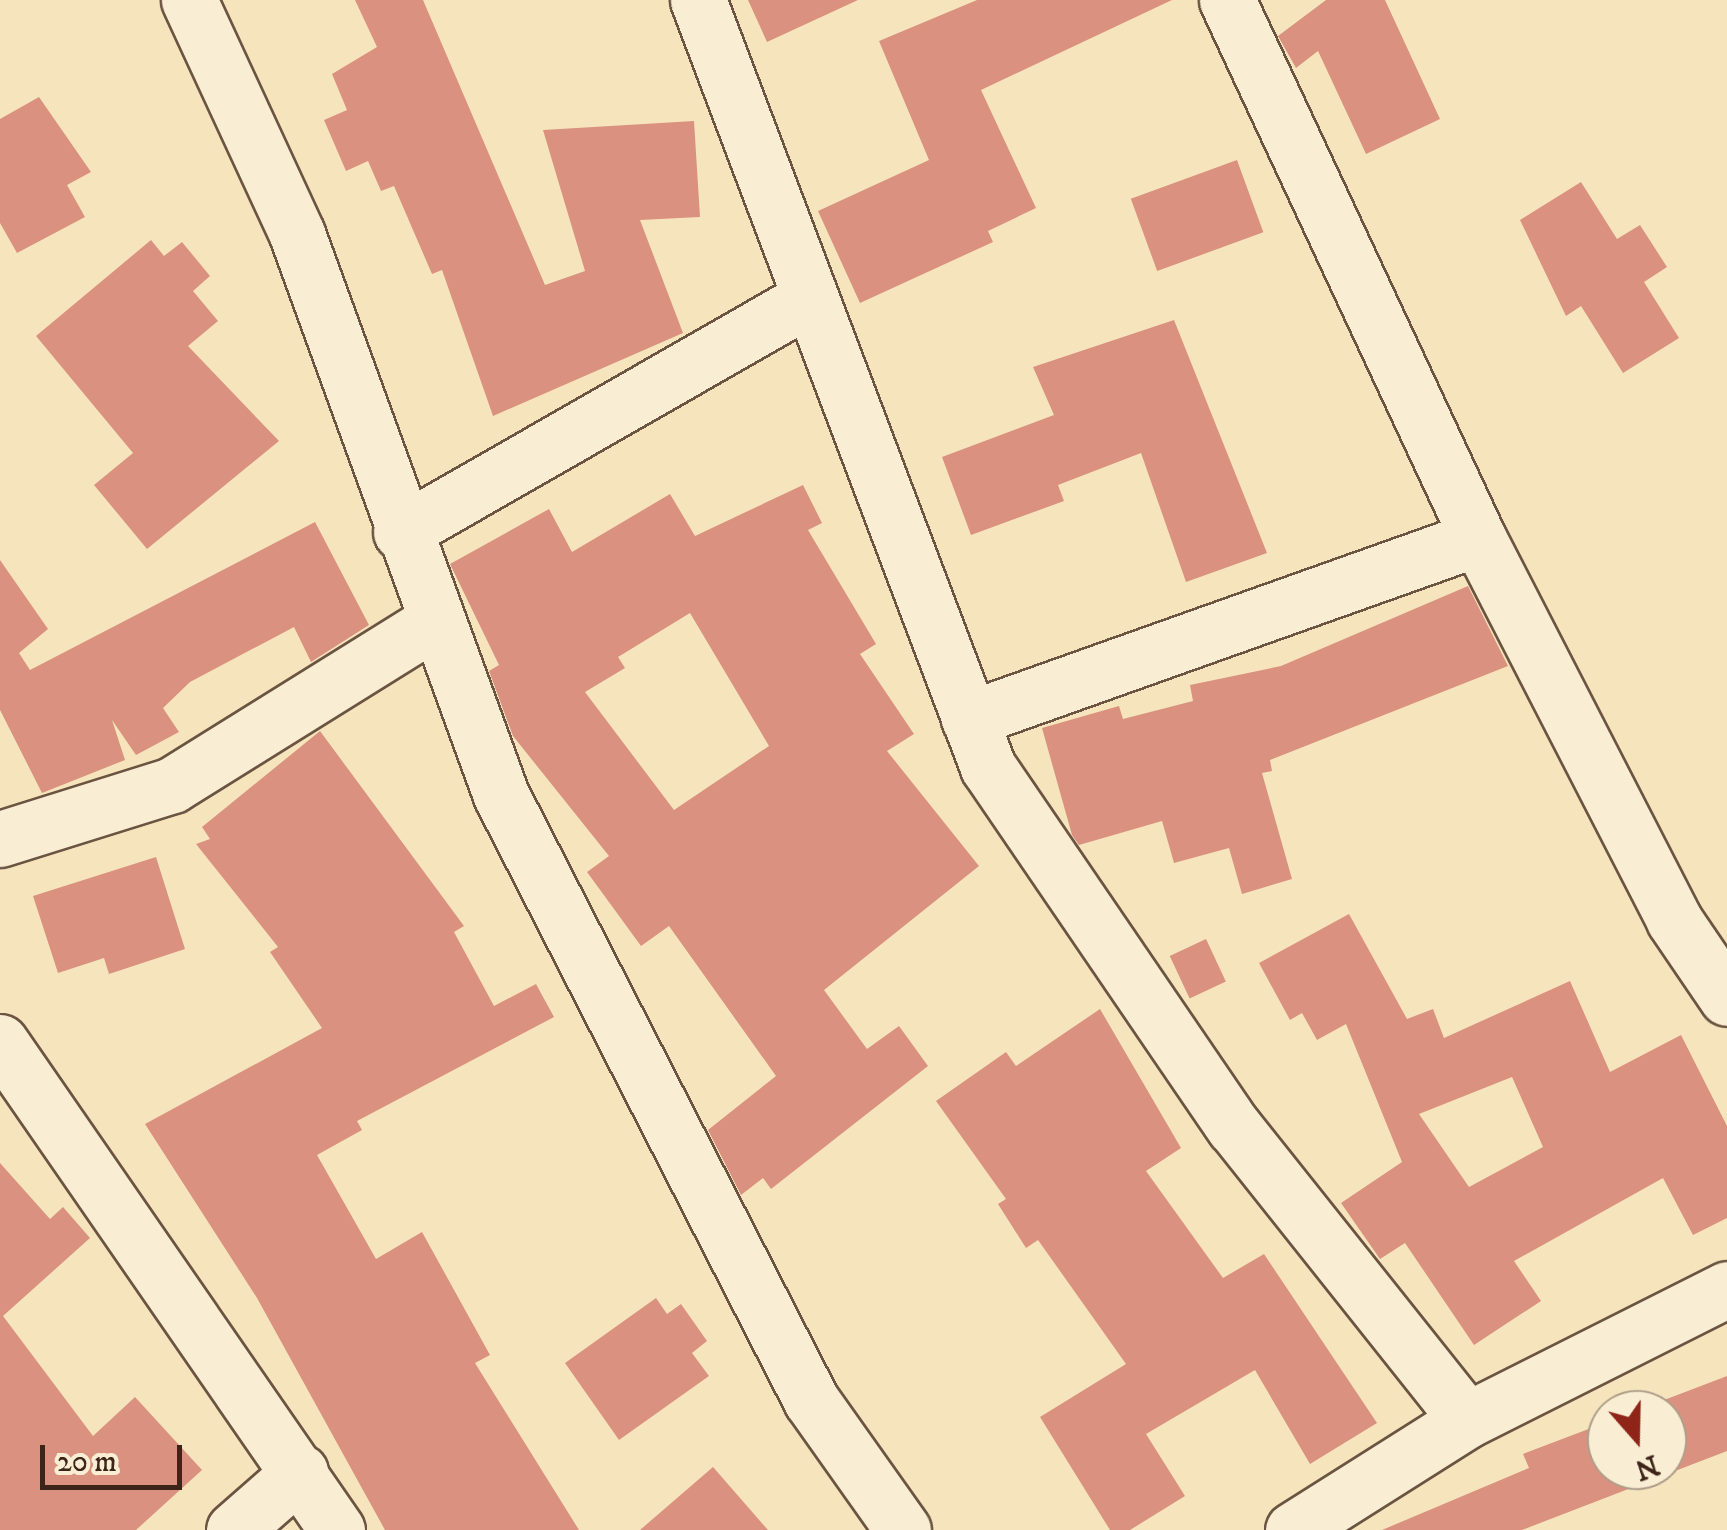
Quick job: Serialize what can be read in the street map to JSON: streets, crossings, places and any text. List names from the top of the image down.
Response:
{
  "scale_bar": "20 m",
  "north": "bottom"
}
